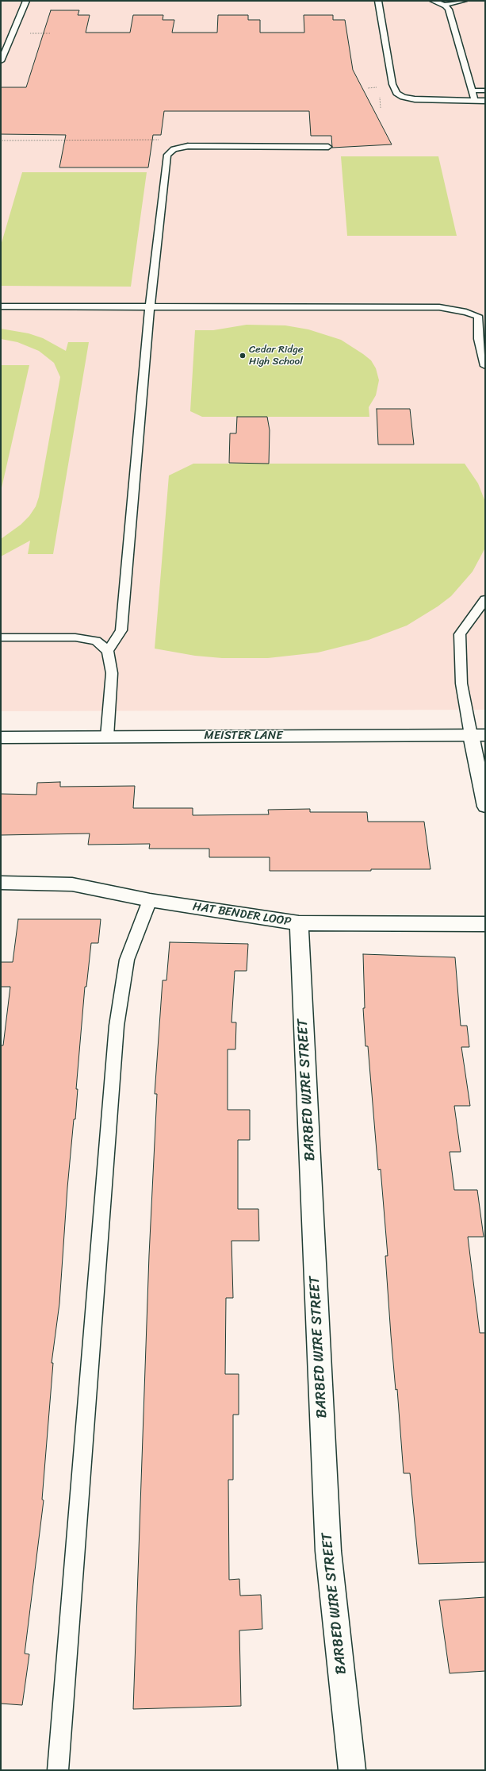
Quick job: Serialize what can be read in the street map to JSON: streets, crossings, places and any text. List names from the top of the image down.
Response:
{
  "streets": {
    "street": ["MEISTER LANE", "HAT BENDER LOOP", "BARBED WIRE STREET"]
  },
  "crossings": [
    ["HAT BENDER LOOP", "BARBED WIRE STREET"]
  ],
  "places": ["Cedar Ridge High School"]
}
